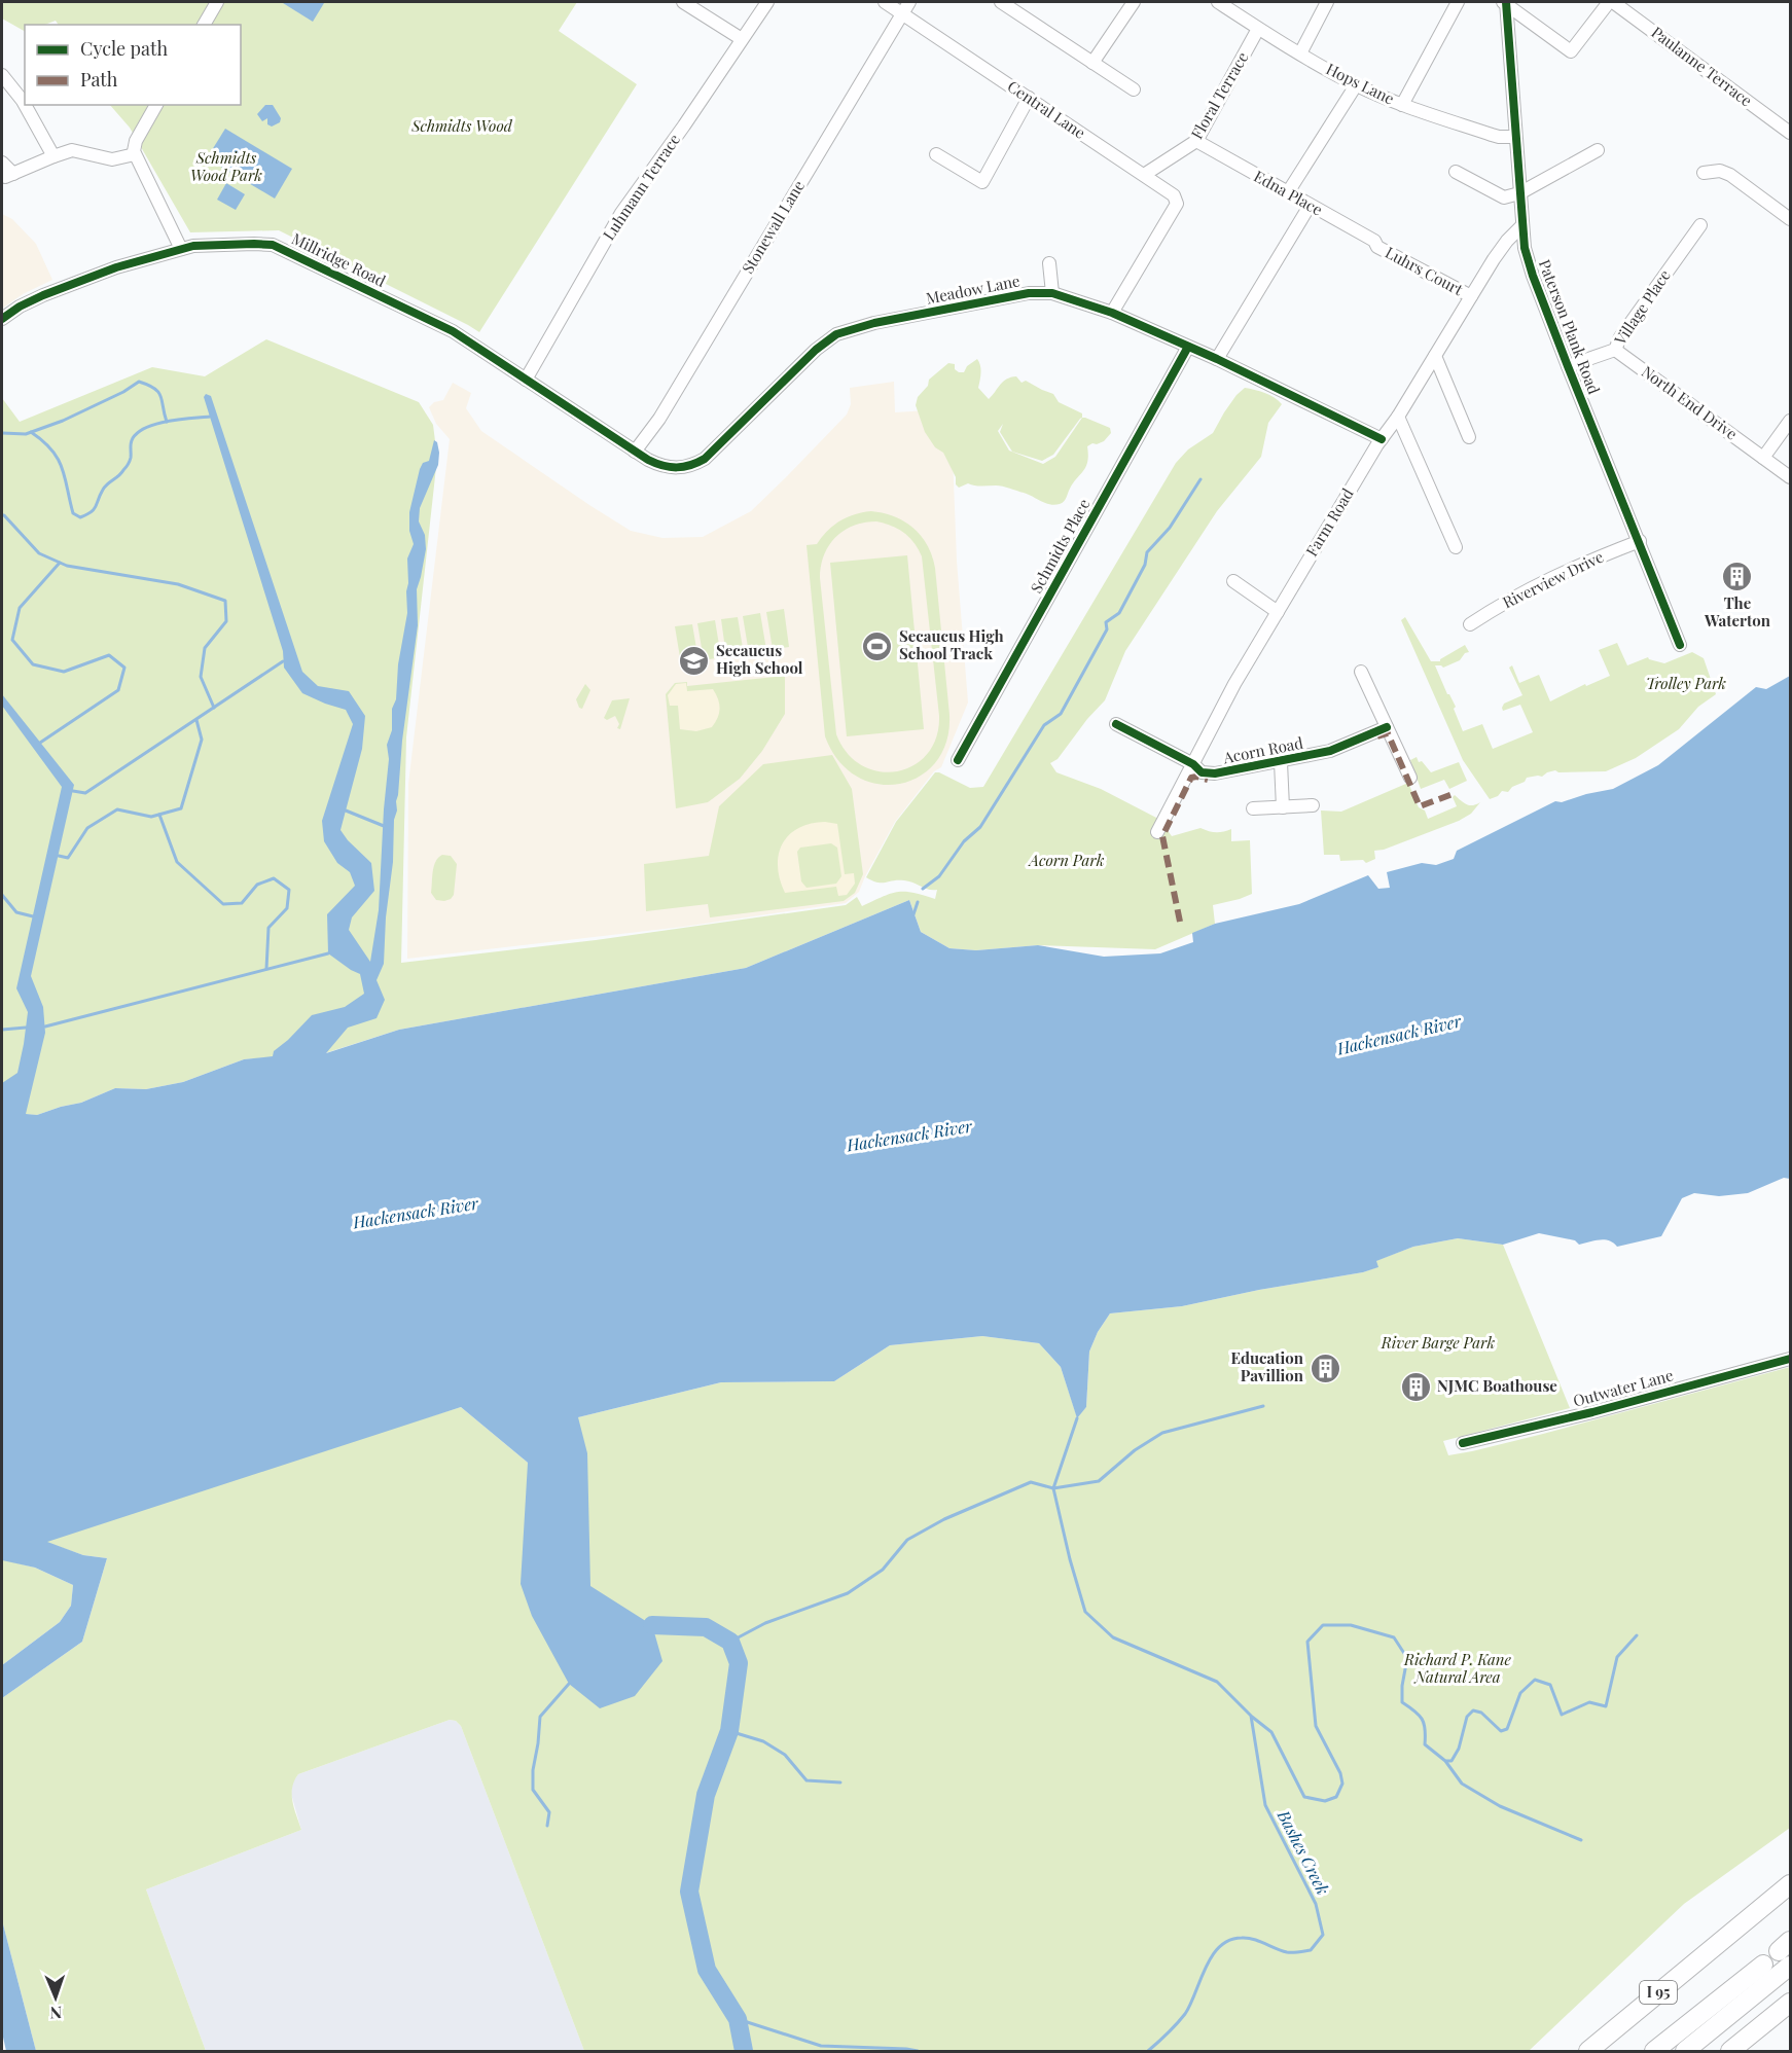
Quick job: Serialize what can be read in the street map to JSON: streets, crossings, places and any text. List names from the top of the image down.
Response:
{
  "streets": {
    "highway": ["I 95"],
    "street": [
      "Paulanne Terrace",
      "Hops Lane",
      "Floral Terrace",
      "Central Lane",
      "Luhmann Terrace",
      "Edna Place",
      "Stonewall Lane",
      "Millridge Road",
      "Luhrs Court",
      "Meadow Lane",
      "Village Place",
      "Paterson Plank Road",
      "North End Drive",
      "Farm Road",
      "Schmidts Place",
      "Riverview Drive",
      "Acorn Road",
      "Outwater Lane"
    ]
  },
  "crossings": [
    ["Hops Lane", "Floral Terrace"],
    ["Hops Lane", "Paterson Plank Road"],
    ["Floral Terrace", "Central Lane"],
    ["Floral Terrace", "Edna Place"],
    ["Central Lane", "Stonewall Lane"],
    ["Central Lane", "Meadow Lane"],
    ["Luhmann Terrace", "Millridge Road"],
    ["Edna Place", "Luhrs Court"],
    ["Stonewall Lane", "Millridge Road"],
    ["Stonewall Lane", "Meadow Lane"],
    ["Millridge Road", "Meadow Lane"],
    ["Luhrs Court", "Farm Road"],
    ["Meadow Lane", "Farm Road"],
    ["Meadow Lane", "Schmidts Place"],
    ["Village Place", "Paterson Plank Road"],
    ["Village Place", "North End Drive"],
    ["Paterson Plank Road", "Farm Road"],
    ["Paterson Plank Road", "Riverview Drive"],
    ["Farm Road", "Acorn Road"]
  ],
  "water": ["Hackensack River", "Bashes Creek"],
  "parks": [
    "Schmidts Wood",
    "Schmidts Wood Park",
    "Trolley Park",
    "Acorn Park",
    "River Barge Park",
    "Richard P. Kane Natural Area"
  ],
  "places": {
    "building": ["The Waterton", "Education Pavillion", "NJMC Boathouse"],
    "sports": ["Secaucus High School Track"],
    "school or university": ["Secaucus High School"]
  },
  "legend": ["Cycle path", "Path"],
  "north": "bottom"
}
